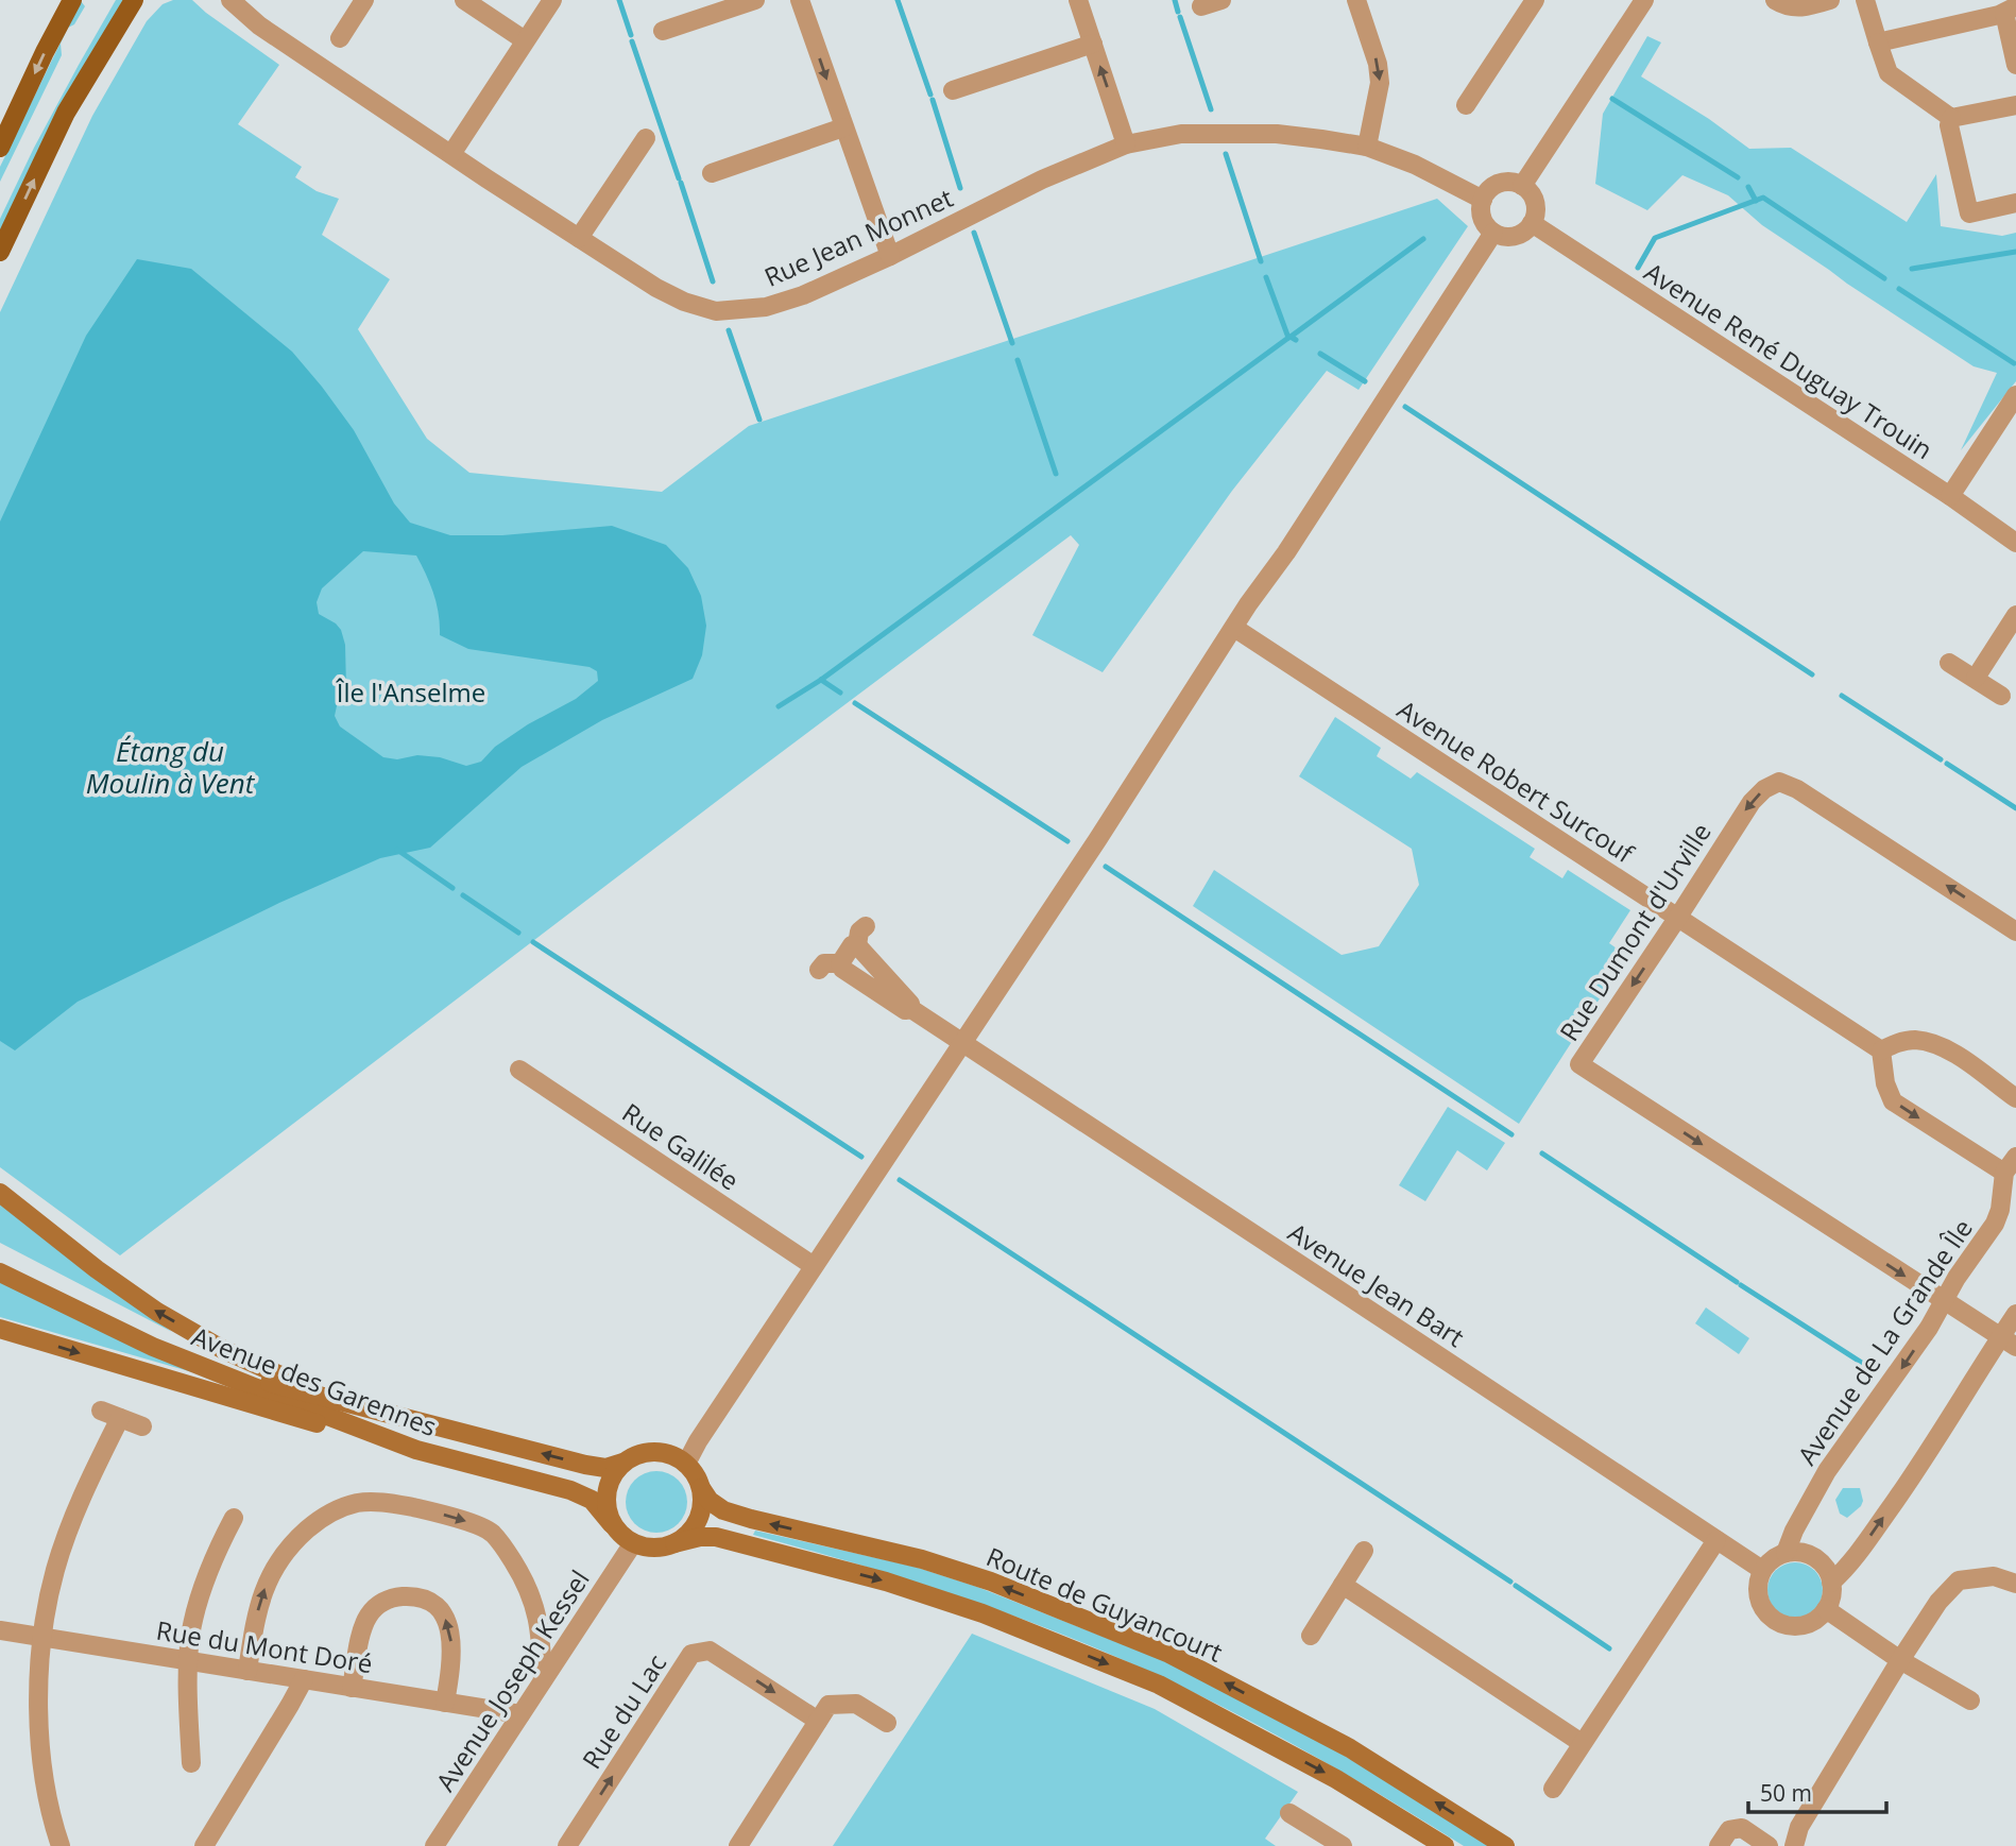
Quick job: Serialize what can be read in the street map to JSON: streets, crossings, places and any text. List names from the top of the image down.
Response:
{
  "streets": {
    "main road": ["Avenue des Garennes", "Route de Guyancourt"],
    "street": [
      "Rue Jean Monnet",
      "Avenue René Duguay Trouin",
      "Avenue Robert Surcouf",
      "Rue Dumont d'Urville",
      "Rue Galilée",
      "Avenue Jean Bart",
      "Avenue de La Grande Île",
      "Rue du Mont Doré",
      "Avenue Joseph Kessel",
      "Rue du Lac"
    ]
  },
  "crossings": [
    ["Rue Jean Monnet", "Avenue René Duguay Trouin"],
    ["Avenue Robert Surcouf", "Rue Dumont d'Urville"],
    ["Rue Dumont d'Urville", "Avenue de La Grande Île"],
    ["Avenue Jean Bart", "Avenue de La Grande Île"],
    ["Avenue des Garennes", "Route de Guyancourt"],
    ["Avenue des Garennes", "Avenue Joseph Kessel"],
    ["Route de Guyancourt", "Avenue Joseph Kessel"],
    ["Rue du Mont Doré", "Avenue Joseph Kessel"]
  ],
  "water": ["Étang du Moulin à Vent"],
  "parks": ["Île l'Anselme"],
  "scale_bar": "50 m"
}
